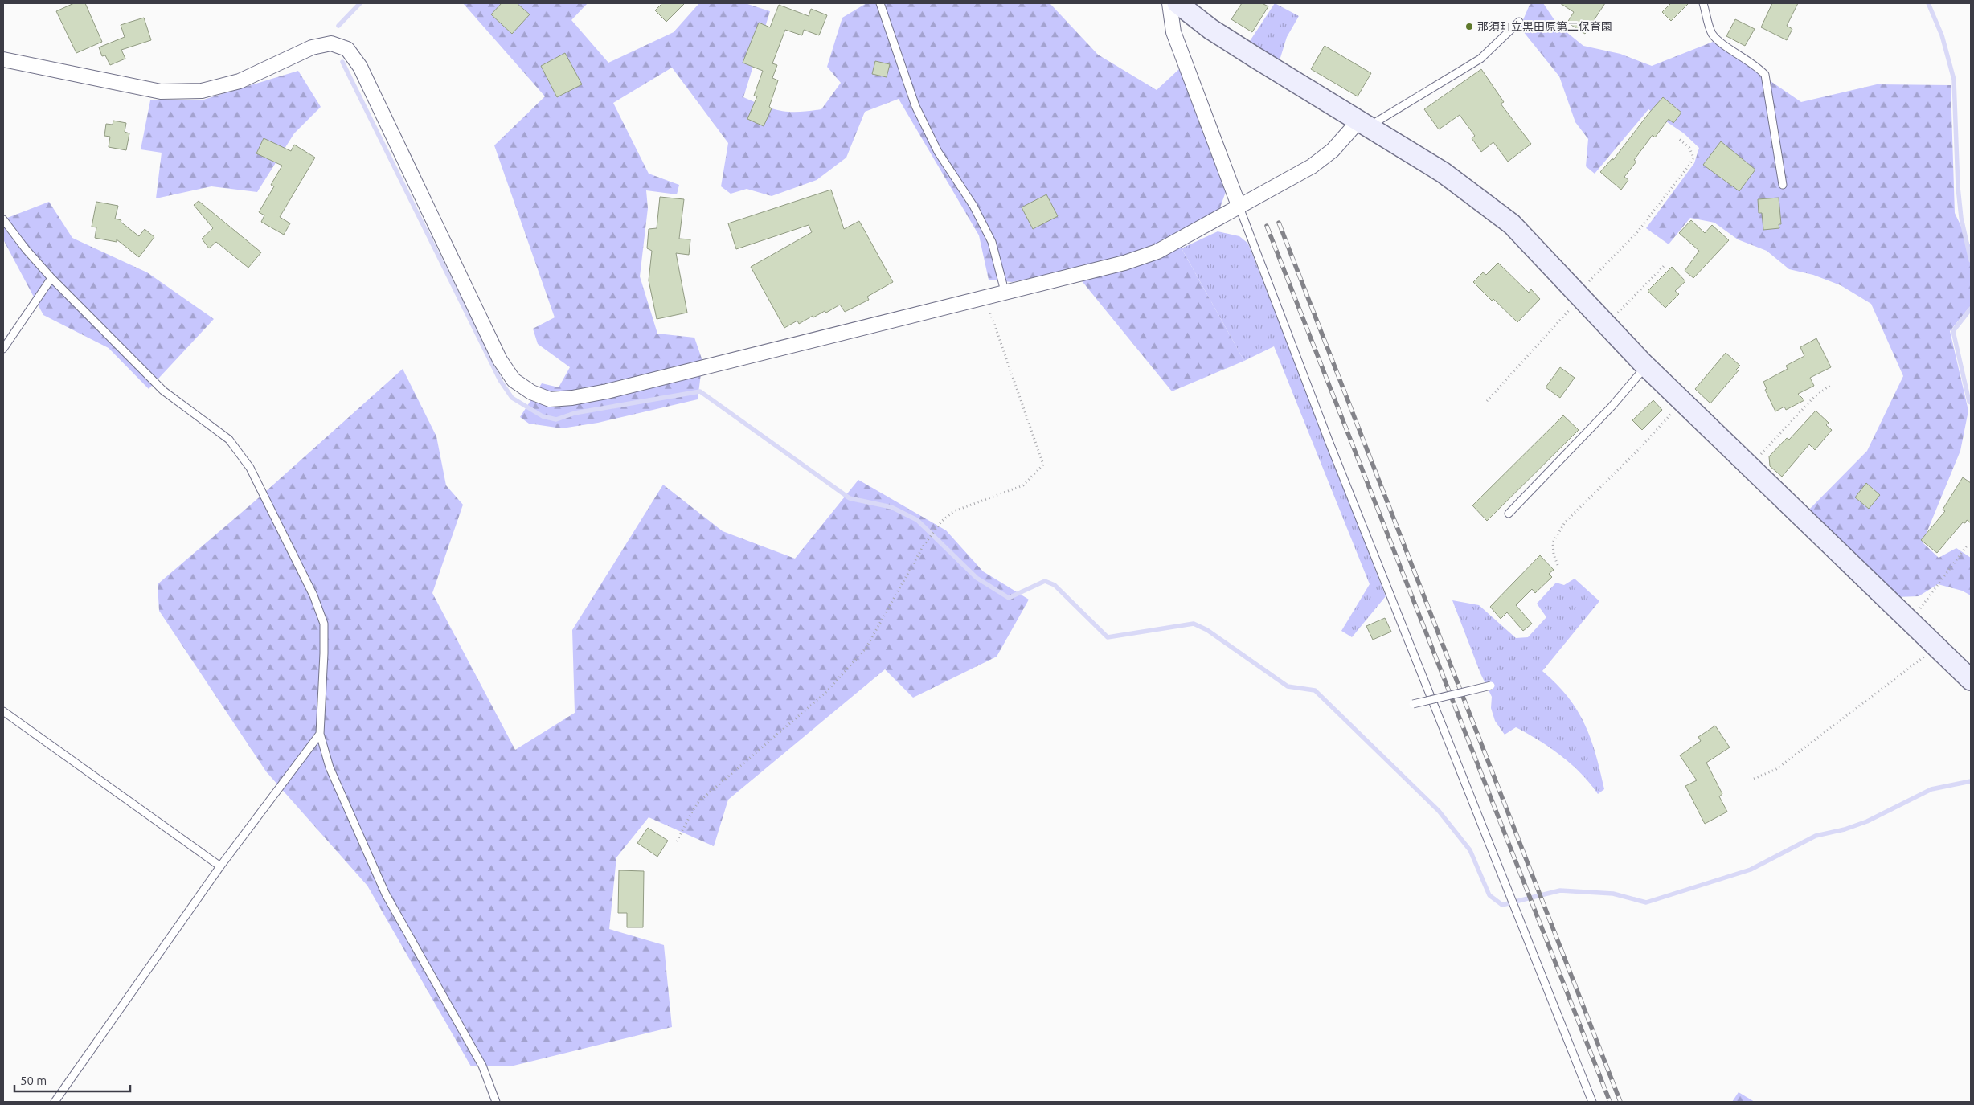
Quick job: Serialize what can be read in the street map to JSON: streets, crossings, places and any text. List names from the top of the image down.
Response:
{
  "places": ["那須町立黒田原第二保育園"],
  "scale_bar": "50 m"
}
